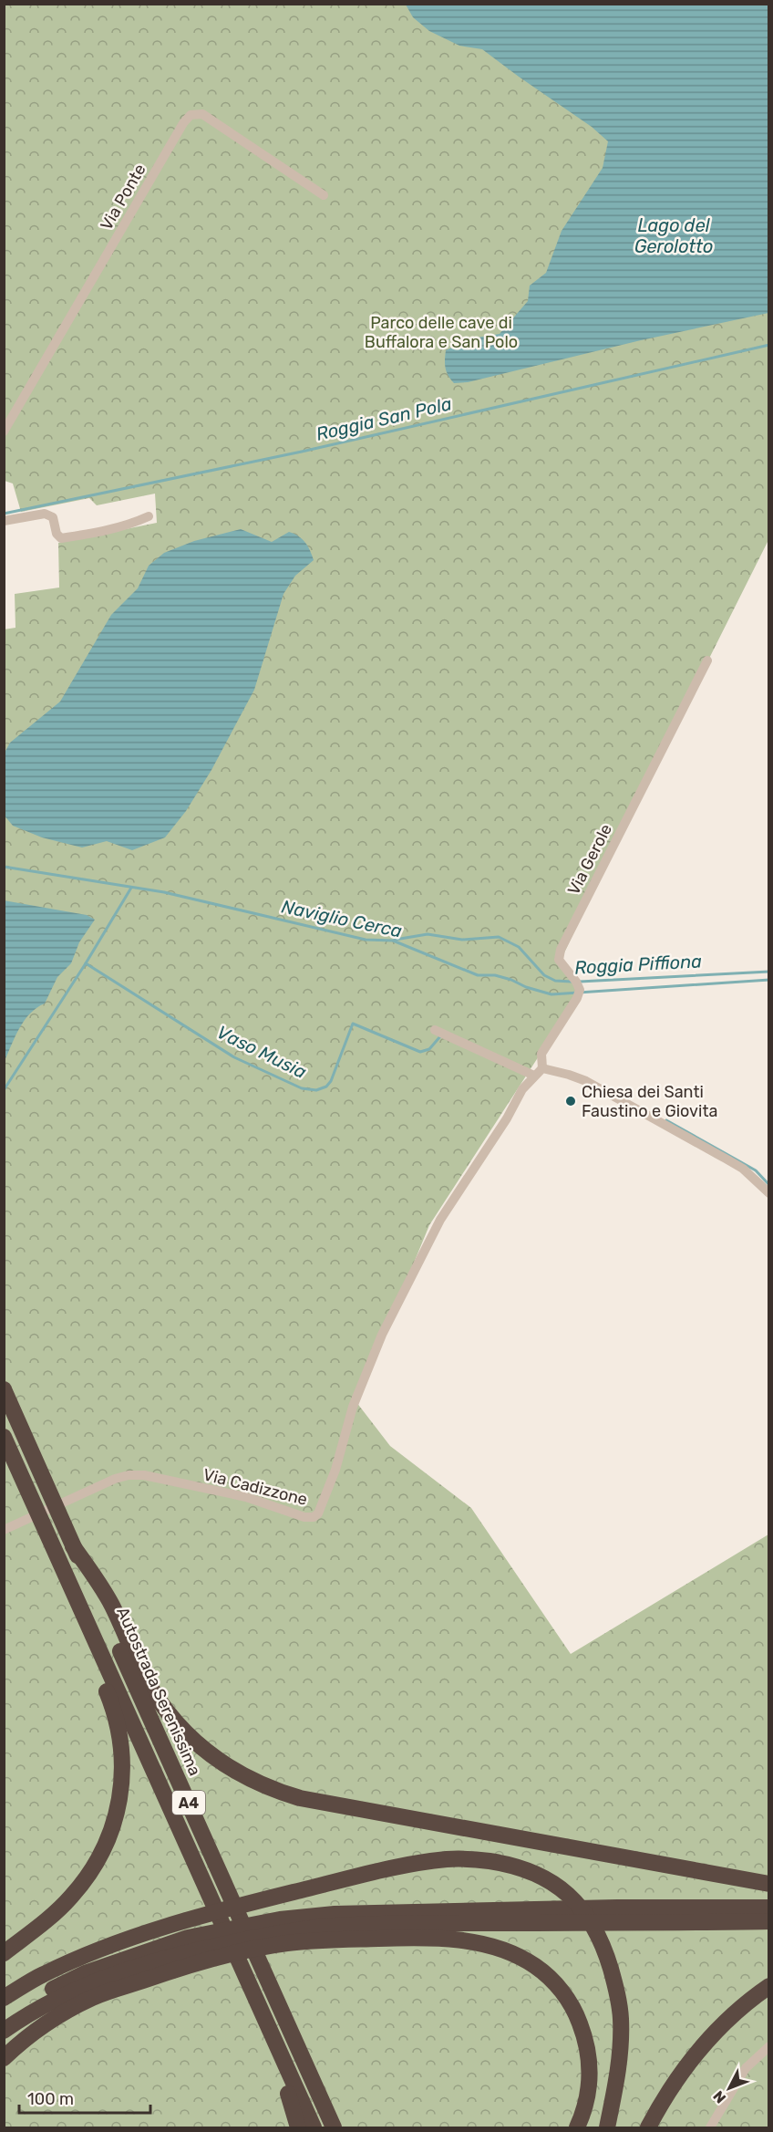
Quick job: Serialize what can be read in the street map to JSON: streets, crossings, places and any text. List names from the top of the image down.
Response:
{
  "streets": {
    "highway": ["Autostrada Serenissima", "A4"],
    "street": ["Via Ponte", "Via Gerole", "Via Cadizzone"]
  },
  "water": [
    "Lago del Gerolotto",
    "Roggia San Pola",
    "Naviglio Cerca",
    "Roggia Piffiona",
    "Vaso Musia"
  ],
  "parks": ["Parco delle cave di Buffalora e San Polo"],
  "places": ["Chiesa dei Santi Faustino e Giovita"],
  "scale_bar": "100 m",
  "north": "bottom left"
}
